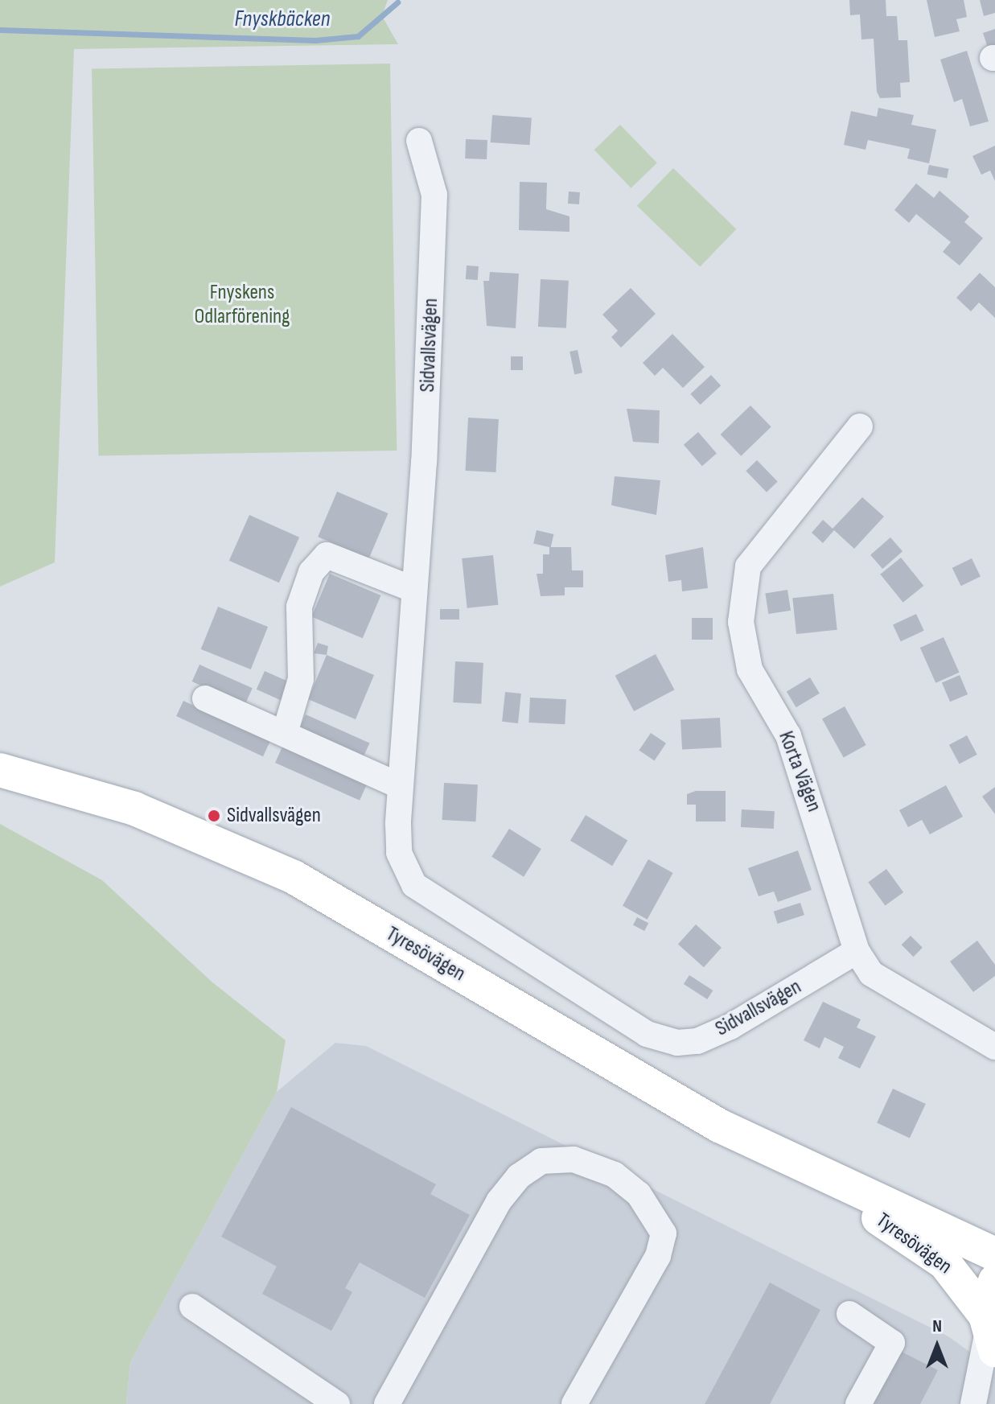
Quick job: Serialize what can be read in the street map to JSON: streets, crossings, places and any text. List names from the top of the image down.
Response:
{
  "streets": {
    "main road": ["Tyresövägen"],
    "street": ["Sidvallsvägen", "Korta Vägen"]
  },
  "crossings": [
    ["Sidvallsvägen", "Korta Vägen"]
  ],
  "water": ["Fnyskbäcken"],
  "parks": ["Fnyskens Odlarförening"],
  "places": ["Sidvallsvägen"],
  "north": "top"
}
